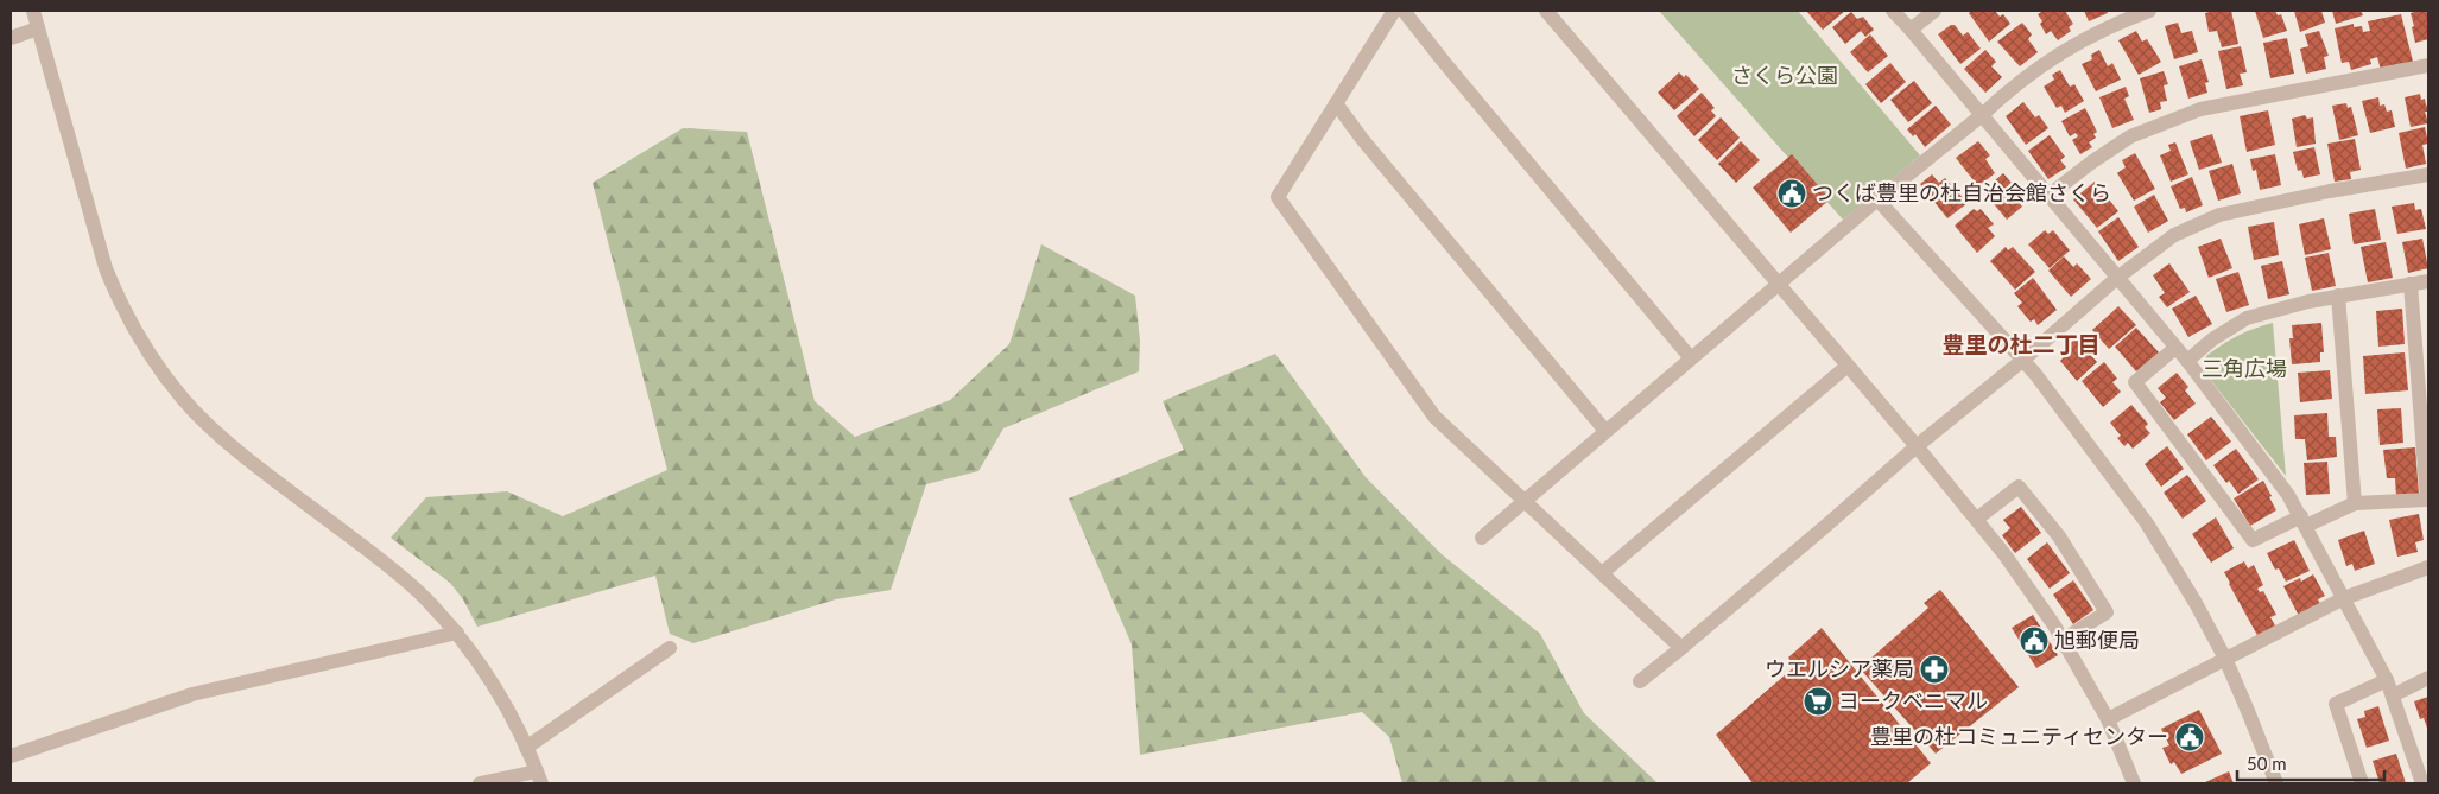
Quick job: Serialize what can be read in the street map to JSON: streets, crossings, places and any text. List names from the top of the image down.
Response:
{
  "districts": ["豊里の杜二丁目"],
  "parks": ["さくら公園", "三角広場"],
  "places": {
    "public building": ["つくば豊里の杜自治会館さくら", "旭郵便局", "豊里の杜コミュニティセンター"],
    "pharmacy": ["ウエルシア薬局"],
    "supermarket": ["ヨークベニマル"]
  },
  "scale_bar": "50 m"
}
